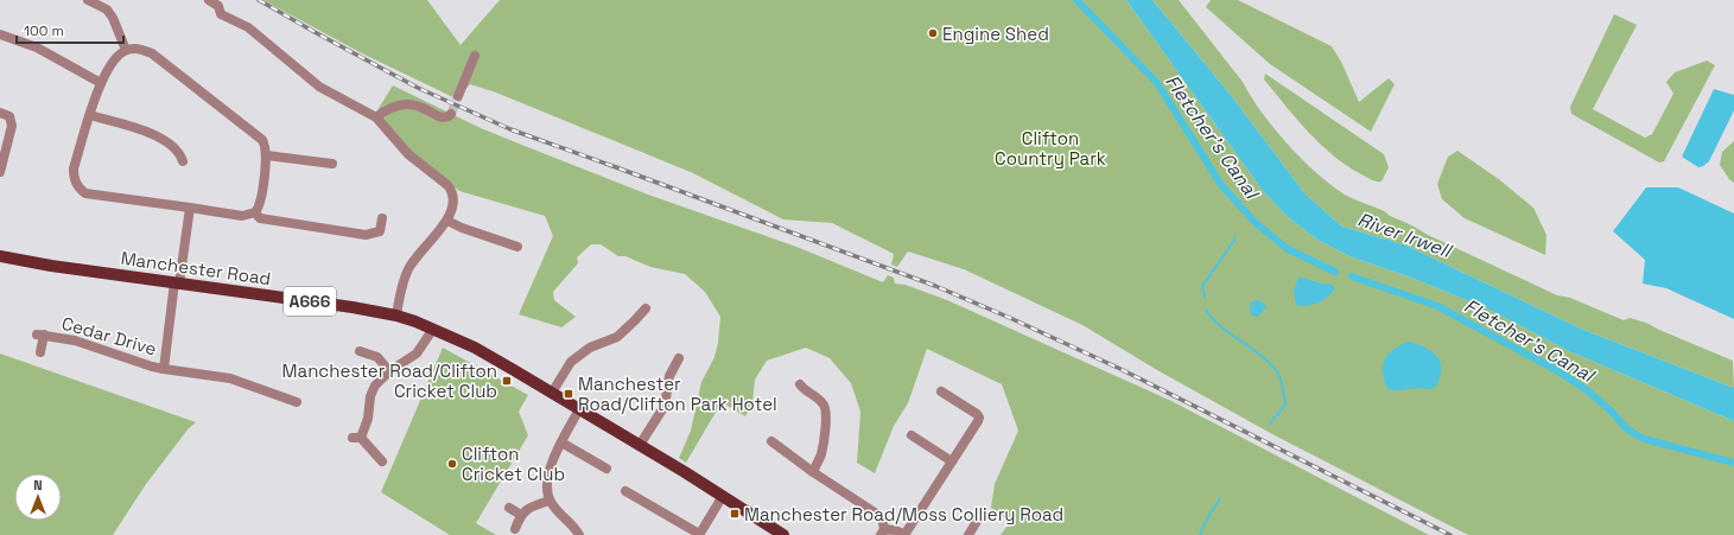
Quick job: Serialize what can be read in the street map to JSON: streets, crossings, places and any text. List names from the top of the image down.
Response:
{
  "streets": {
    "main road": ["Manchester Road", "A666"],
    "street": ["Cedar Drive"]
  },
  "crossings": [
    ["Manchester Road", "Cedar Drive"]
  ],
  "water": ["Fletcher's Canal", "River Irwell"],
  "parks": ["Clifton Country Park"],
  "places": {
    "other": ["Engine Shed", "Clifton Cricket Club"],
    "transit": ["Manchester Road/Clifton Cricket Club", "Manchester Road/Clifton Park Hotel", "Manchester Road/Moss Colliery Road"]
  },
  "scale_bar": "100 m",
  "north": "top"
}
